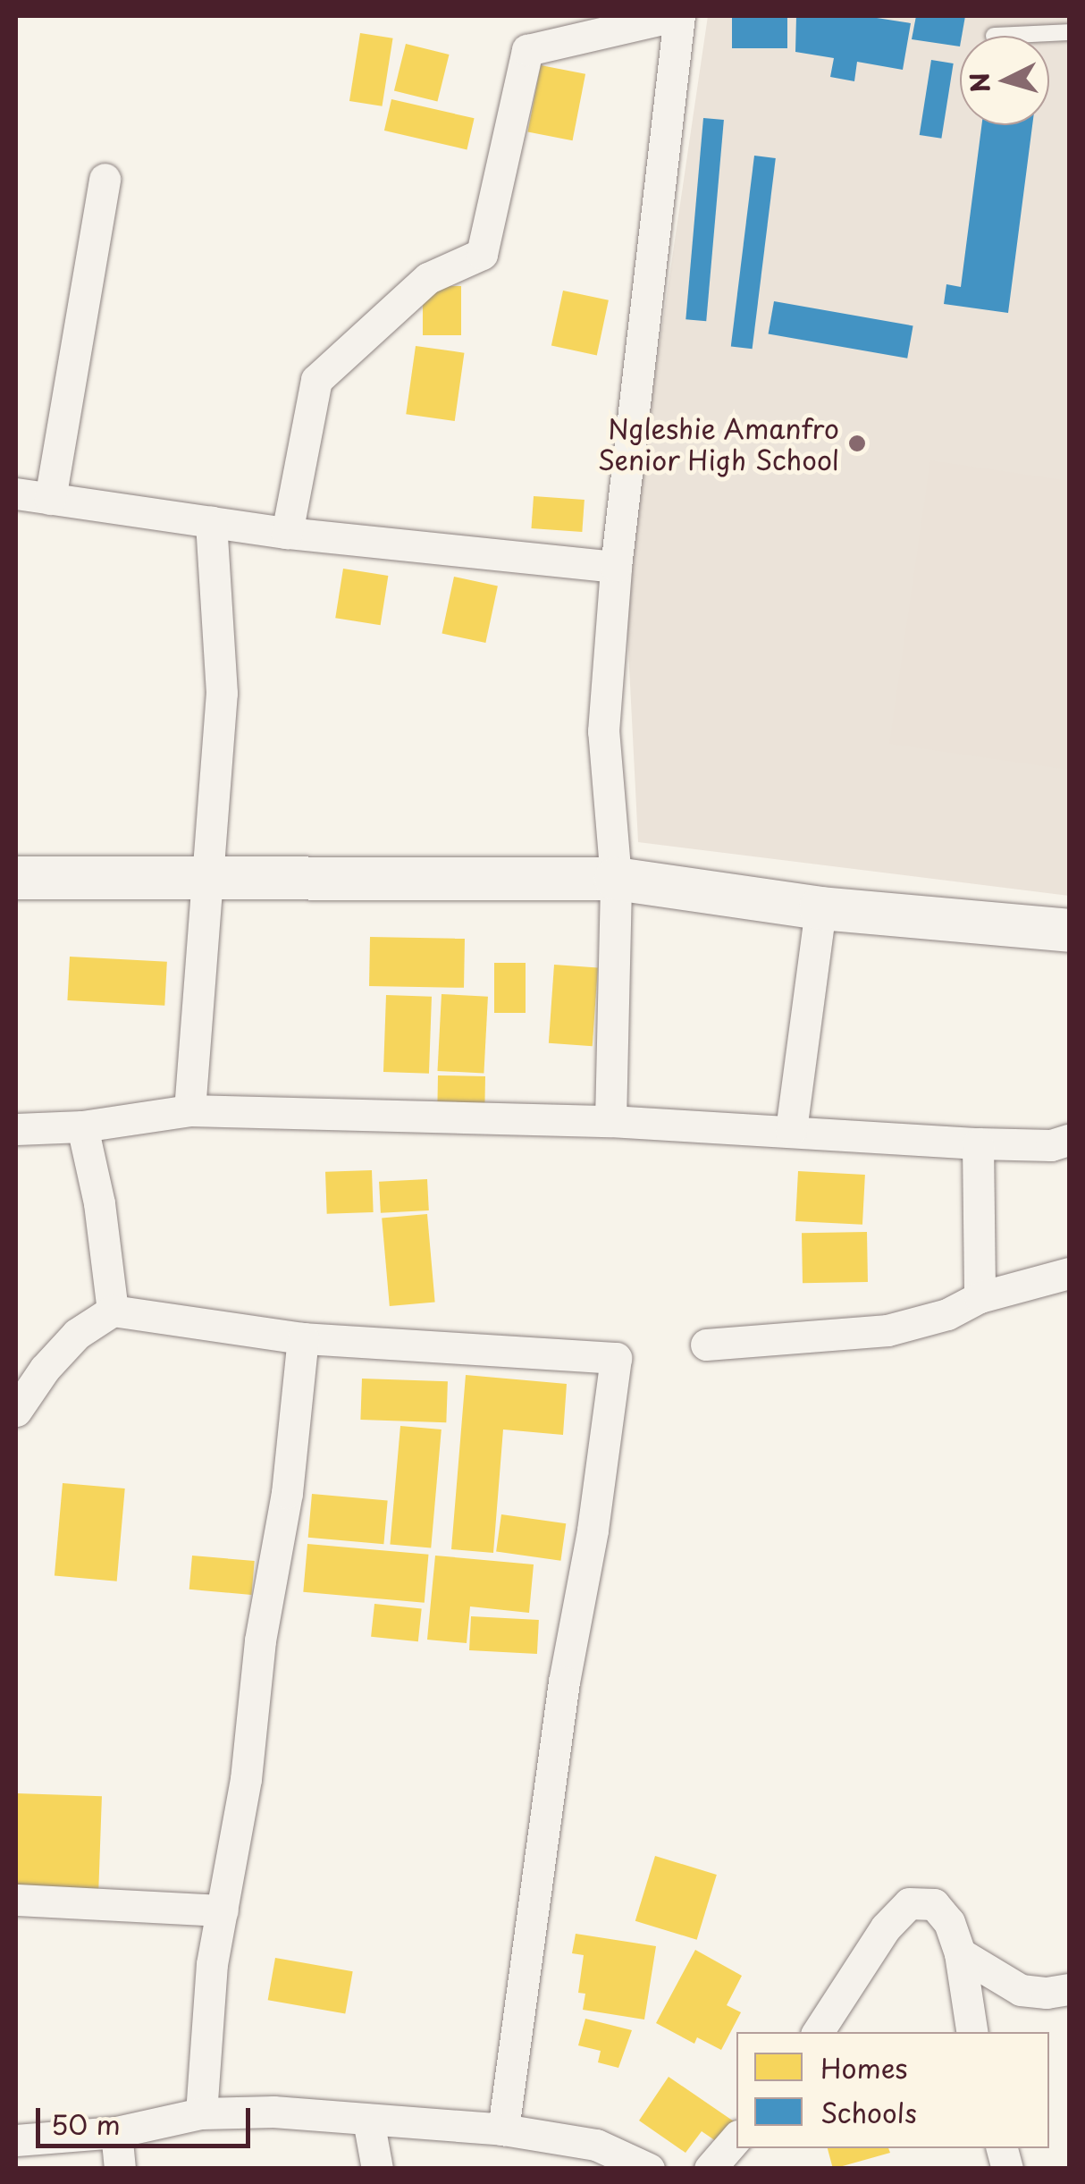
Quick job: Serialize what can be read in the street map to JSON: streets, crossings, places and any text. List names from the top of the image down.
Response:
{
  "places": ["Ngleshie Amanfro Senior High School"],
  "legend": ["Homes", "Schools"],
  "scale_bar": "50 m",
  "north": "left"
}
